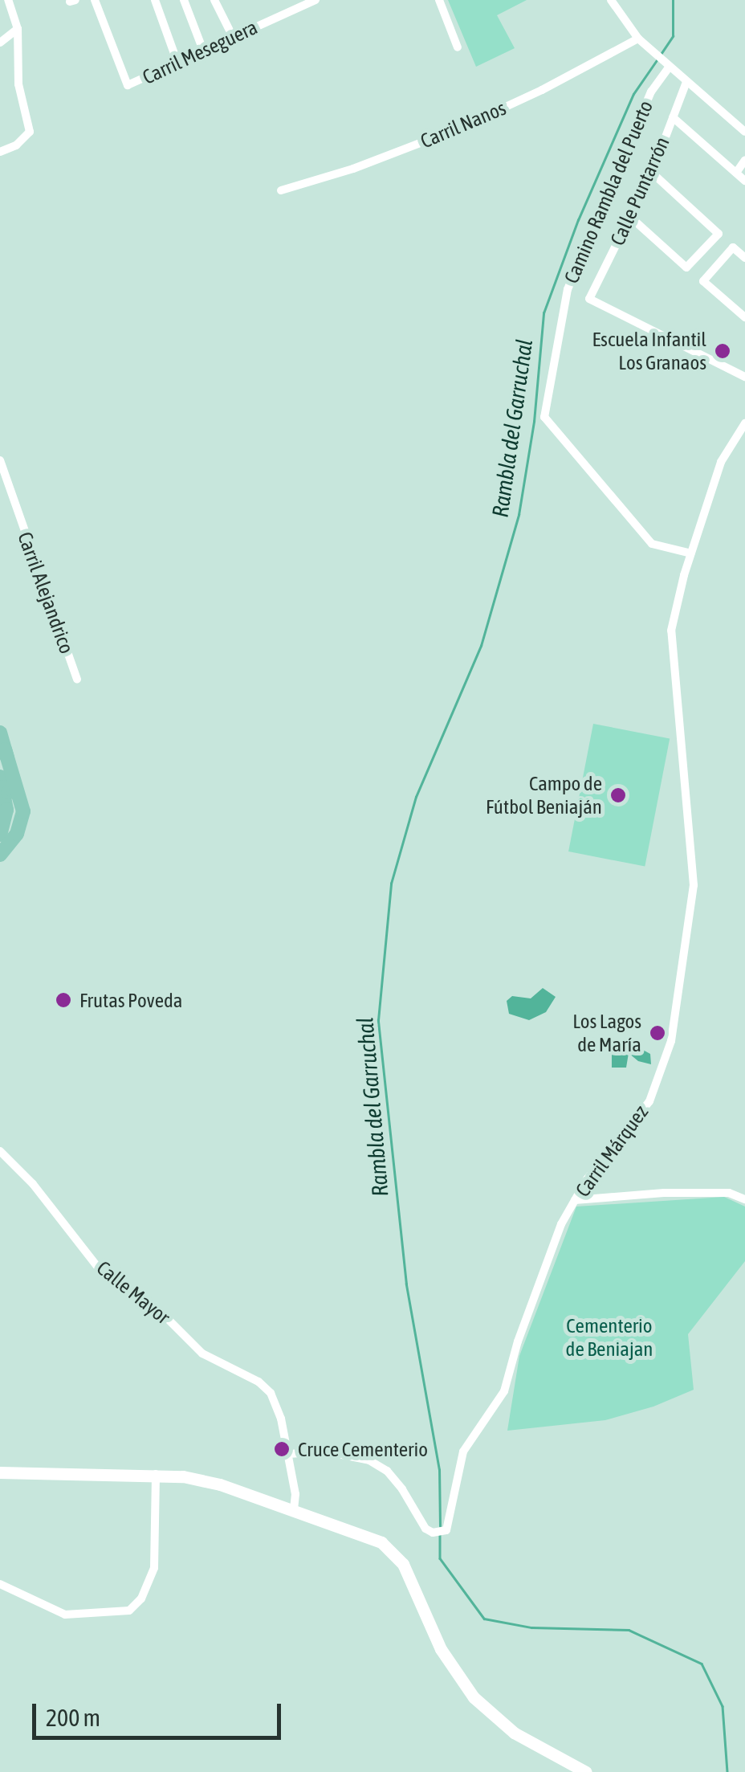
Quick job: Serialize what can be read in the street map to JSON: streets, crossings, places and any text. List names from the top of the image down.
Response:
{
  "streets": {
    "street": [
      "Carril Meseguera",
      "Carril Nanos",
      "Calle Puntarrón",
      "Camino Rambla del Puerto",
      "Carril Alejandrico",
      "Carril Márquez",
      "Calle Mayor"
    ]
  },
  "crossings": [
    ["Camino Rambla del Puerto", "Carril Márquez"],
    ["Carril Márquez", "Calle Mayor"]
  ],
  "water": ["Rambla del Garruchal"],
  "parks": ["Cementerio de Beniajan"],
  "places": [
    "Escuela Infantil Los Granaos",
    "Campo de Fútbol Beniaján",
    "Frutas Poveda",
    "Los Lagos de María",
    "Cruce Cementerio"
  ],
  "scale_bar": "200 m"
}
